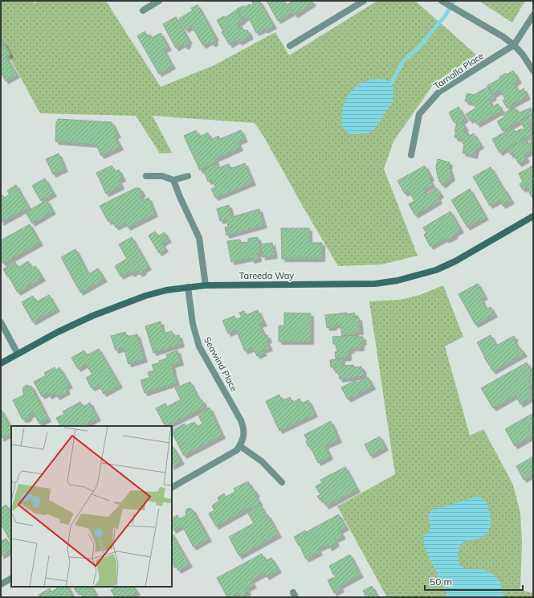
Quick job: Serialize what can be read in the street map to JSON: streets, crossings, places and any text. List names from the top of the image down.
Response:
{
  "streets": {
    "street": ["Tarnalla Place", "Tareeda Way", "Seawind Place"]
  },
  "crossings": [
    ["Tareeda Way", "Seawind Place"]
  ],
  "scale_bar": "50 m"
}
